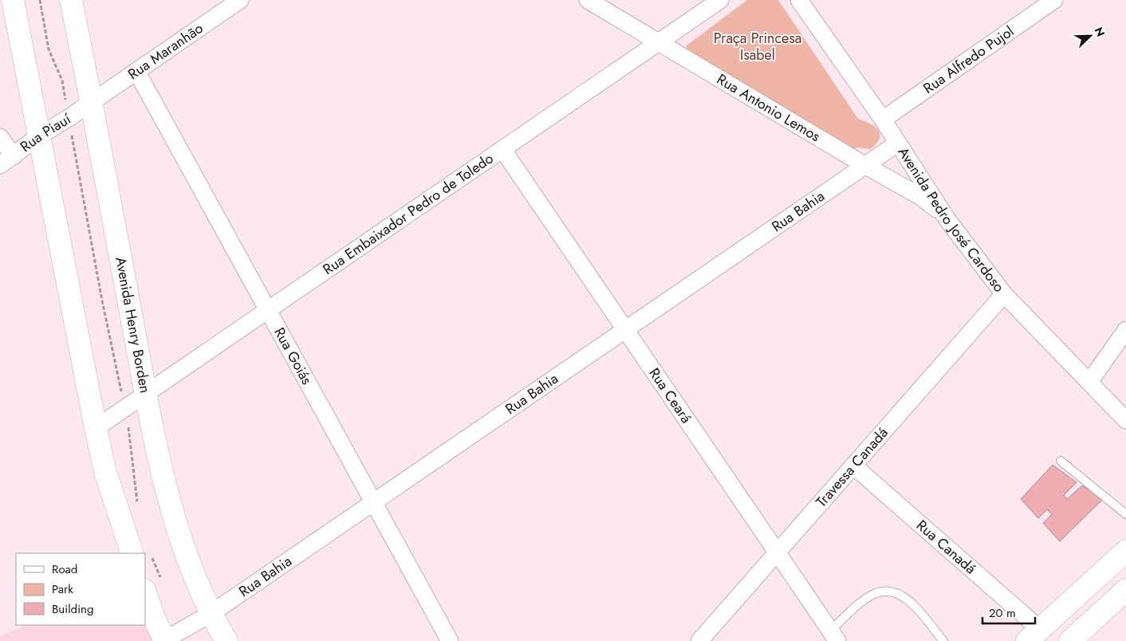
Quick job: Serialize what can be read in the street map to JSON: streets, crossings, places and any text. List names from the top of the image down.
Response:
{
  "streets": {
    "street": [
      "Rua Maranhão",
      "Rua Alfredo Pujol",
      "Rua Antonio Lemos",
      "Rua Piauí",
      "Rua Bahia",
      "Rua Embaixador Pedro de Toledo",
      "Avenida Pedro José Cardoso",
      "Avenida Henry Borden",
      "Rua Goiás",
      "Rua Ceará",
      "Travessa Canadá",
      "Rua Canadá"
    ]
  },
  "crossings": [
    ["Rua Maranhão", "Rua Piauí"],
    ["Rua Maranhão", "Avenida Henry Borden"],
    ["Rua Maranhão", "Rua Goiás"],
    ["Rua Alfredo Pujol", "Avenida Pedro José Cardoso"],
    ["Rua Antonio Lemos", "Rua Bahia"],
    ["Rua Antonio Lemos", "Rua Embaixador Pedro de Toledo"],
    ["Rua Antonio Lemos", "Avenida Pedro José Cardoso"],
    ["Rua Piauí", "Avenida Henry Borden"],
    ["Rua Bahia", "Avenida Pedro José Cardoso"],
    ["Rua Bahia", "Avenida Henry Borden"],
    ["Rua Bahia", "Rua Goiás"],
    ["Rua Bahia", "Rua Ceará"],
    ["Rua Embaixador Pedro de Toledo", "Avenida Henry Borden"],
    ["Rua Embaixador Pedro de Toledo", "Rua Goiás"],
    ["Rua Embaixador Pedro de Toledo", "Rua Ceará"],
    ["Avenida Pedro José Cardoso", "Travessa Canadá"],
    ["Rua Ceará", "Travessa Canadá"],
    ["Travessa Canadá", "Rua Canadá"]
  ],
  "parks": ["Praça Princesa Isabel"],
  "legend": ["Road", "Park", "Building"],
  "scale_bar": "20 m",
  "north": "top right"
}
